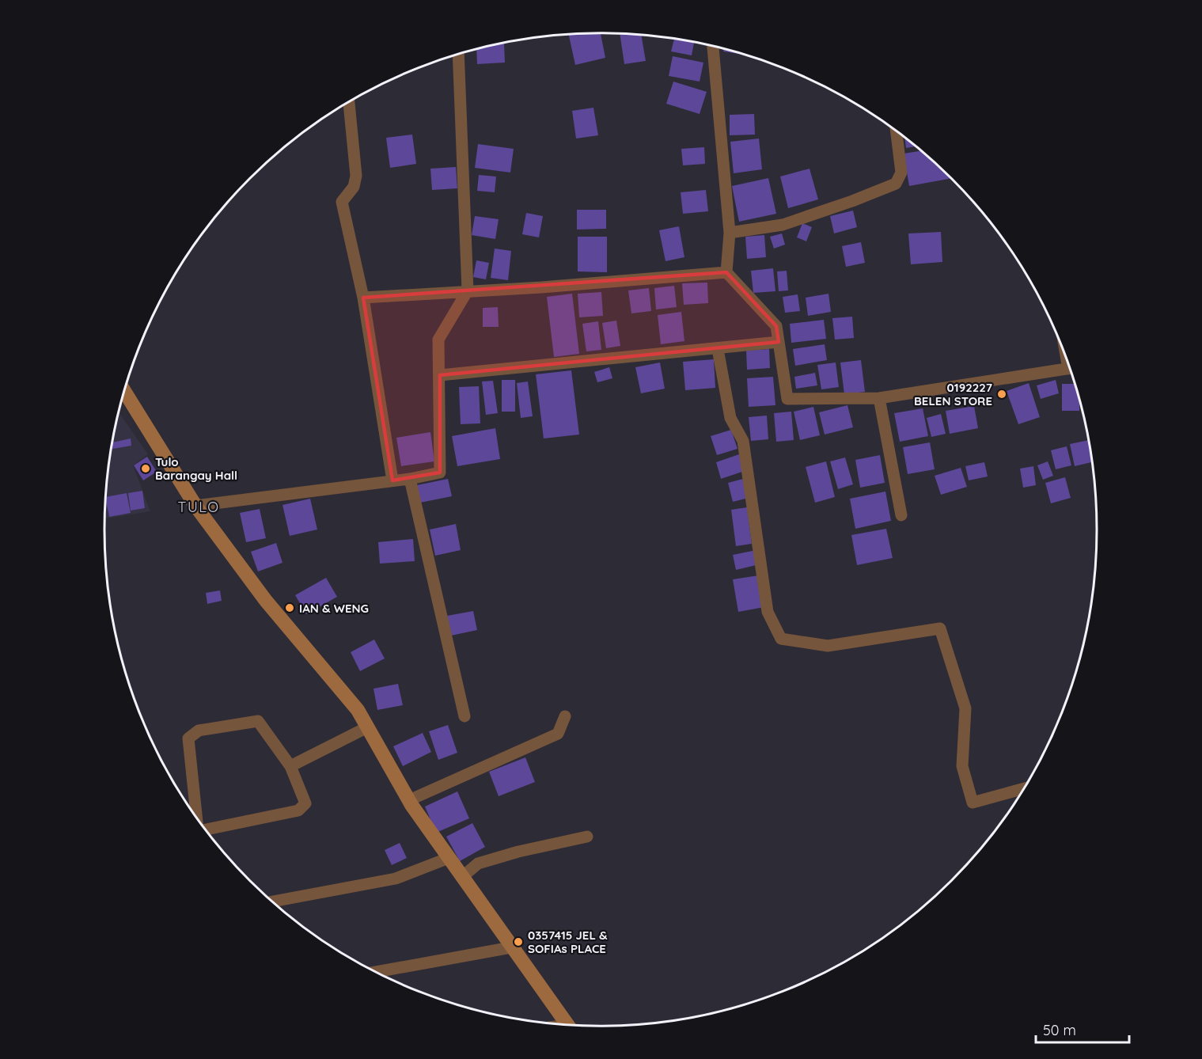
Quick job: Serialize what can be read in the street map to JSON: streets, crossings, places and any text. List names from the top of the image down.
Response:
{
  "districts": ["TULO"],
  "places": [
    "0192227 BELEN STORE",
    "Tulo Barangay Hall",
    "IAN & WENG",
    "0357415 JEL & SOFIAs PLACE"
  ],
  "scale_bar": "50 m"
}
